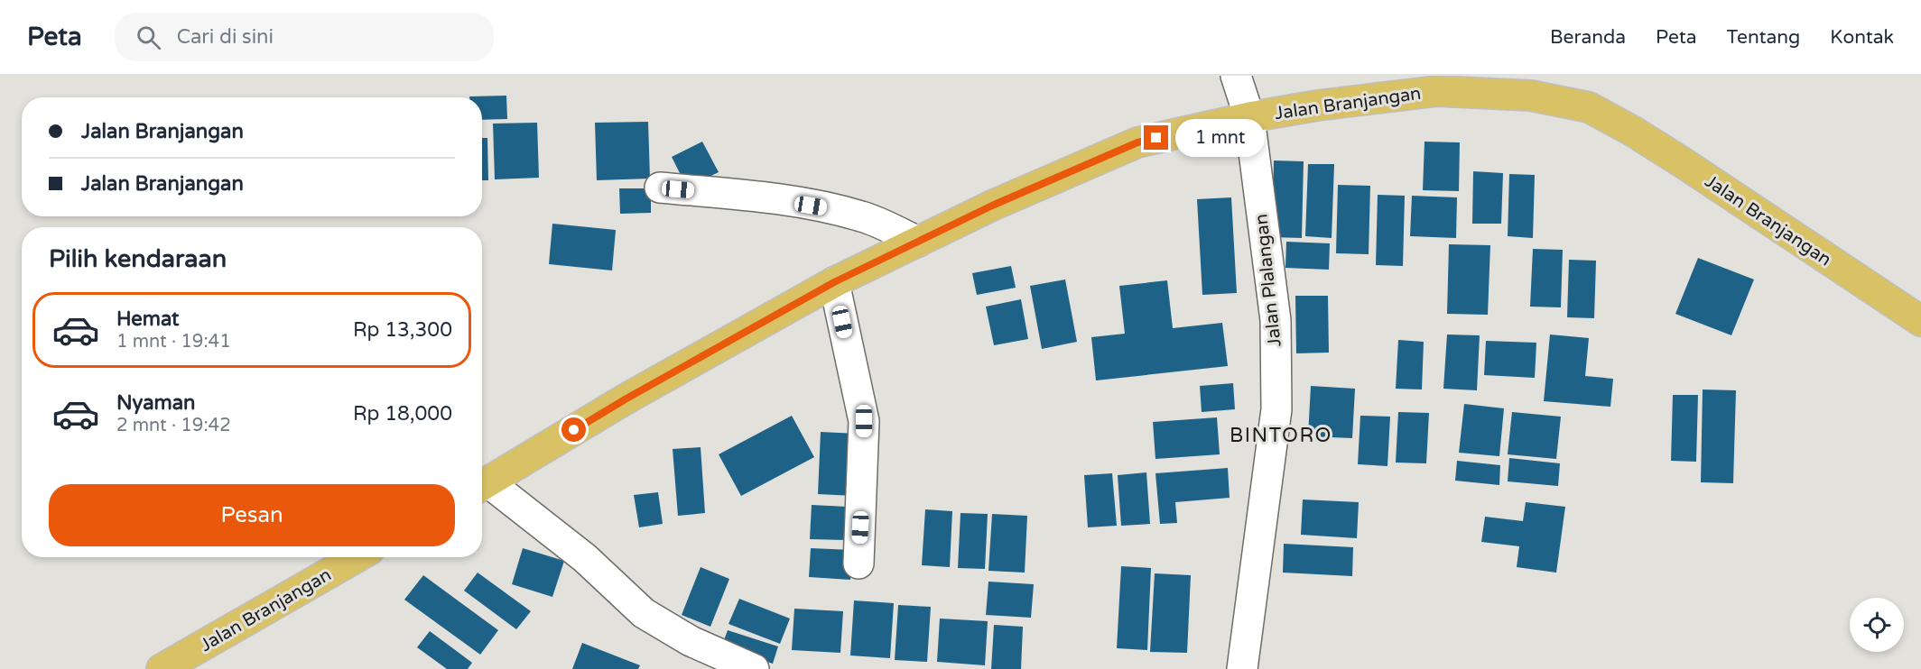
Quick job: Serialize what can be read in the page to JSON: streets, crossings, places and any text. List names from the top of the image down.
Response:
{
  "streets": {
    "main road": ["Jalan Branjangan"],
    "street": ["Jalan Plalangan"]
  },
  "crossings": [
    ["Jalan Branjangan", "Jalan Plalangan"]
  ],
  "districts": ["BINTORO"],
  "page": {
    "header": "Peta",
    "search": "Cari di sini",
    "nav": [
      "Beranda",
      "Peta",
      "Tentang",
      "Kontak"
    ],
    "banner": ["Jalan Branjangan", "Jalan Branjangan"],
    "bubble": "1 mnt",
    "heading": "Pilih kendaraan",
    "list": [
      {
        "name": "Hemat",
        "note": "1 mnt · 19:41",
        "value": "Rp 13,300"
      },
      {
        "name": "Nyaman",
        "note": "2 mnt · 19:42",
        "value": "Rp 18,000"
      }
    ],
    "buttons": "Pesan"
  }
}
